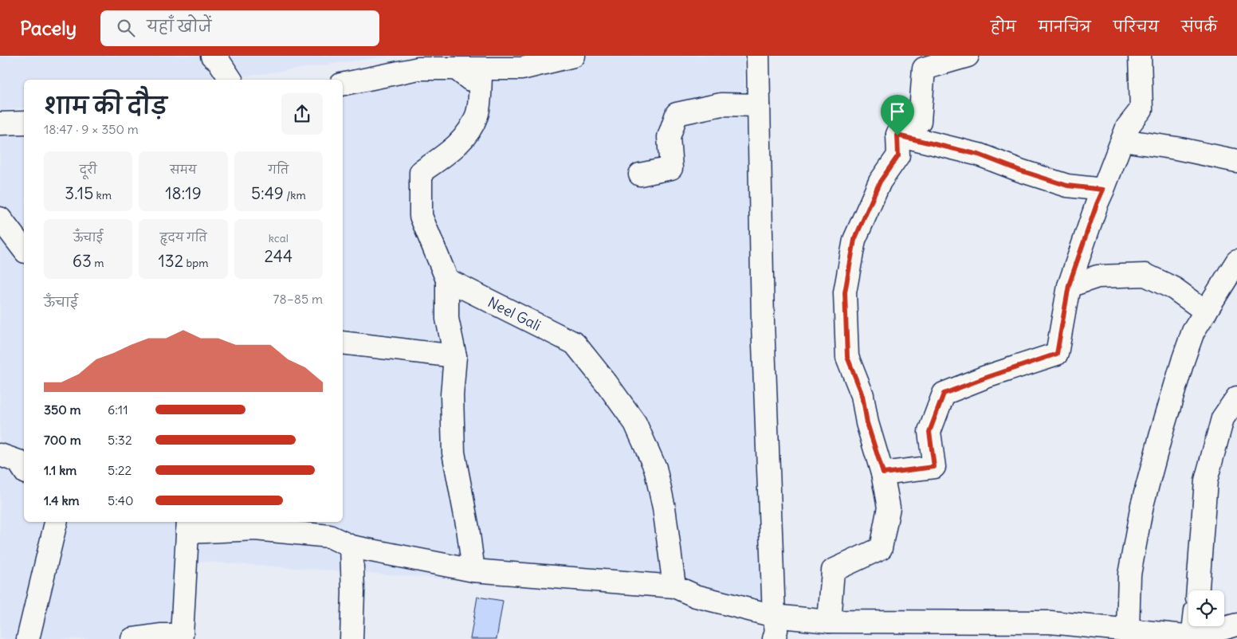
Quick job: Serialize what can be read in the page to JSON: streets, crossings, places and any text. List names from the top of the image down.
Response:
{
  "streets": {
    "street": ["Neel Gali"]
  },
  "page": {
    "header": "Pacely",
    "search": "यहाँ खोजें",
    "nav": [
      "होम",
      "मानचित्र",
      "परिचय",
      "संपर्क"
    ],
    "heading": ["शाम की दौड़", "18:47 · 9 × 350 m"],
    "stats": [
      ["दूरी", "3.15 km"],
      ["समय", "18:19"],
      ["गति", "5:49 /km"],
      ["ऊँचाई", "63 m"],
      ["हृदय गति", "132 bpm"],
      ["kcal", "244"]
    ],
    "chart": ["ऊँचाई", "78–85 m"],
    "list": [
      {
        "name": "350 m",
        "note": "6:11"
      },
      {
        "name": "700 m",
        "note": "5:32"
      },
      {
        "name": "1.1 km",
        "note": "5:22"
      },
      {
        "name": "1.4 km",
        "note": "5:40"
      }
    ]
  }
}
